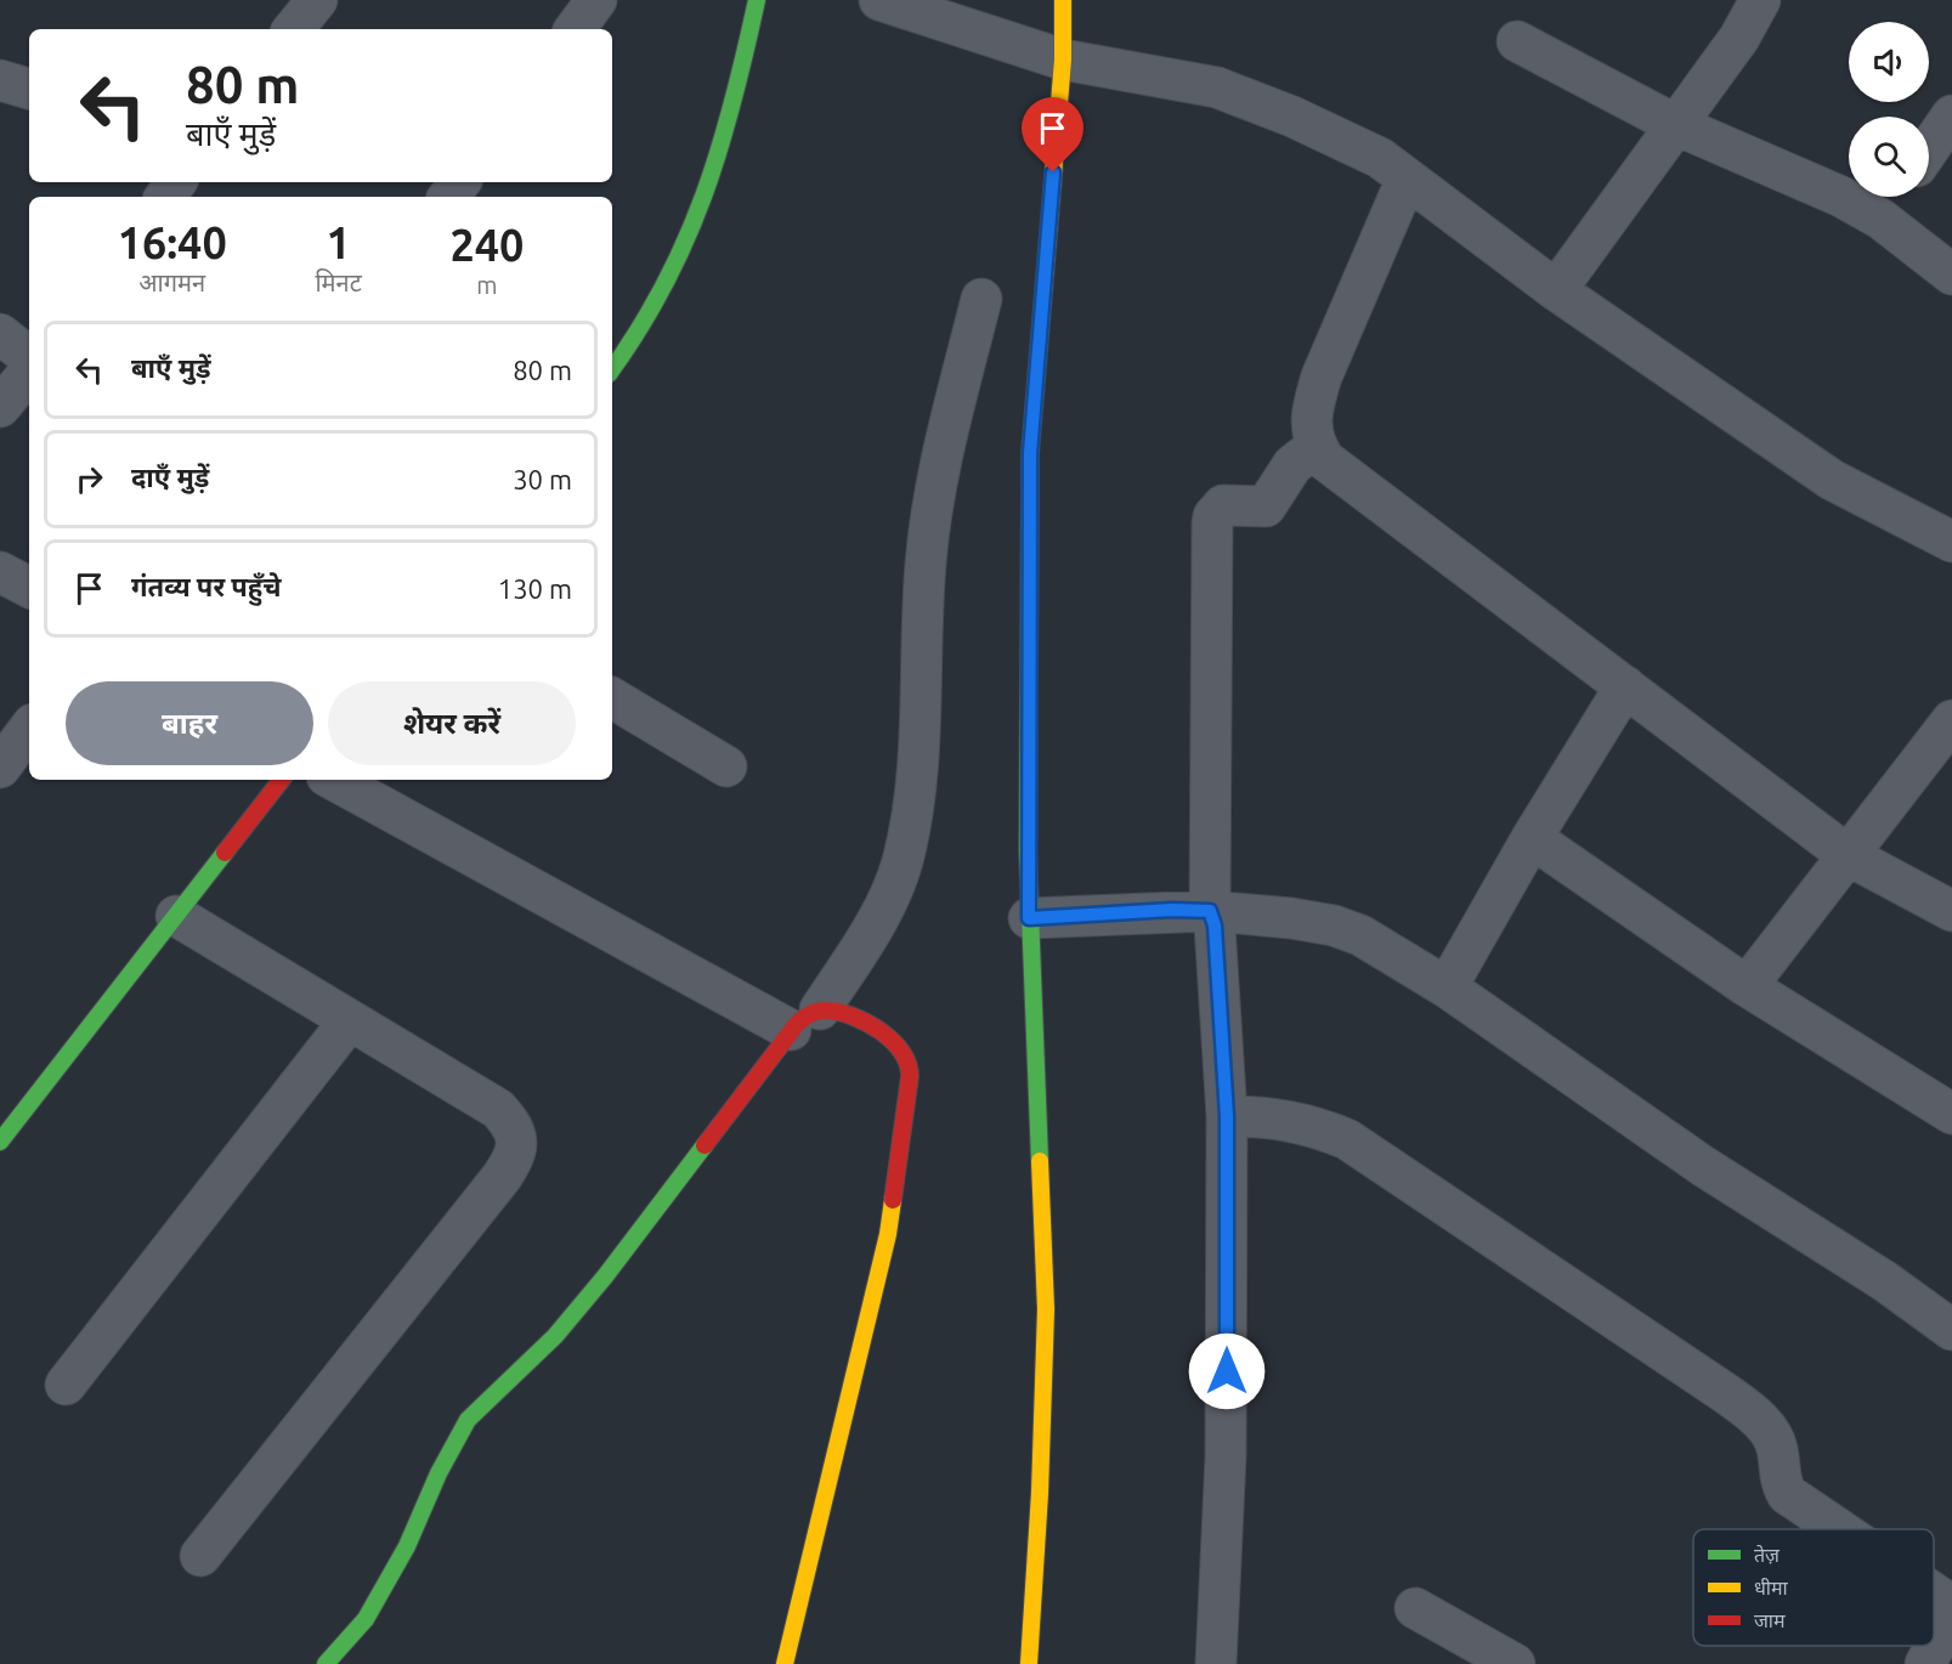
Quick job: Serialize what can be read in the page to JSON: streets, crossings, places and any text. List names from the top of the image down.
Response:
{
  "legend": ["तेज़", "धीमा", "जाम"],
  "page": {
    "turn": ["80 m", "बाएँ मुड़ें"],
    "eta": [
      "16:40",
      "आगमन",
      "1",
      "मिनट",
      "240",
      "m"
    ],
    "list": [
      {
        "name": "बाएँ मुड़ें",
        "value": "80 m"
      },
      {
        "name": "दाएँ मुड़ें",
        "value": "30 m"
      },
      {
        "name": "गंतव्य पर पहुँचे",
        "value": "130 m"
      }
    ],
    "buttons": ["बाहर", "शेयर करें"]
  }
}
